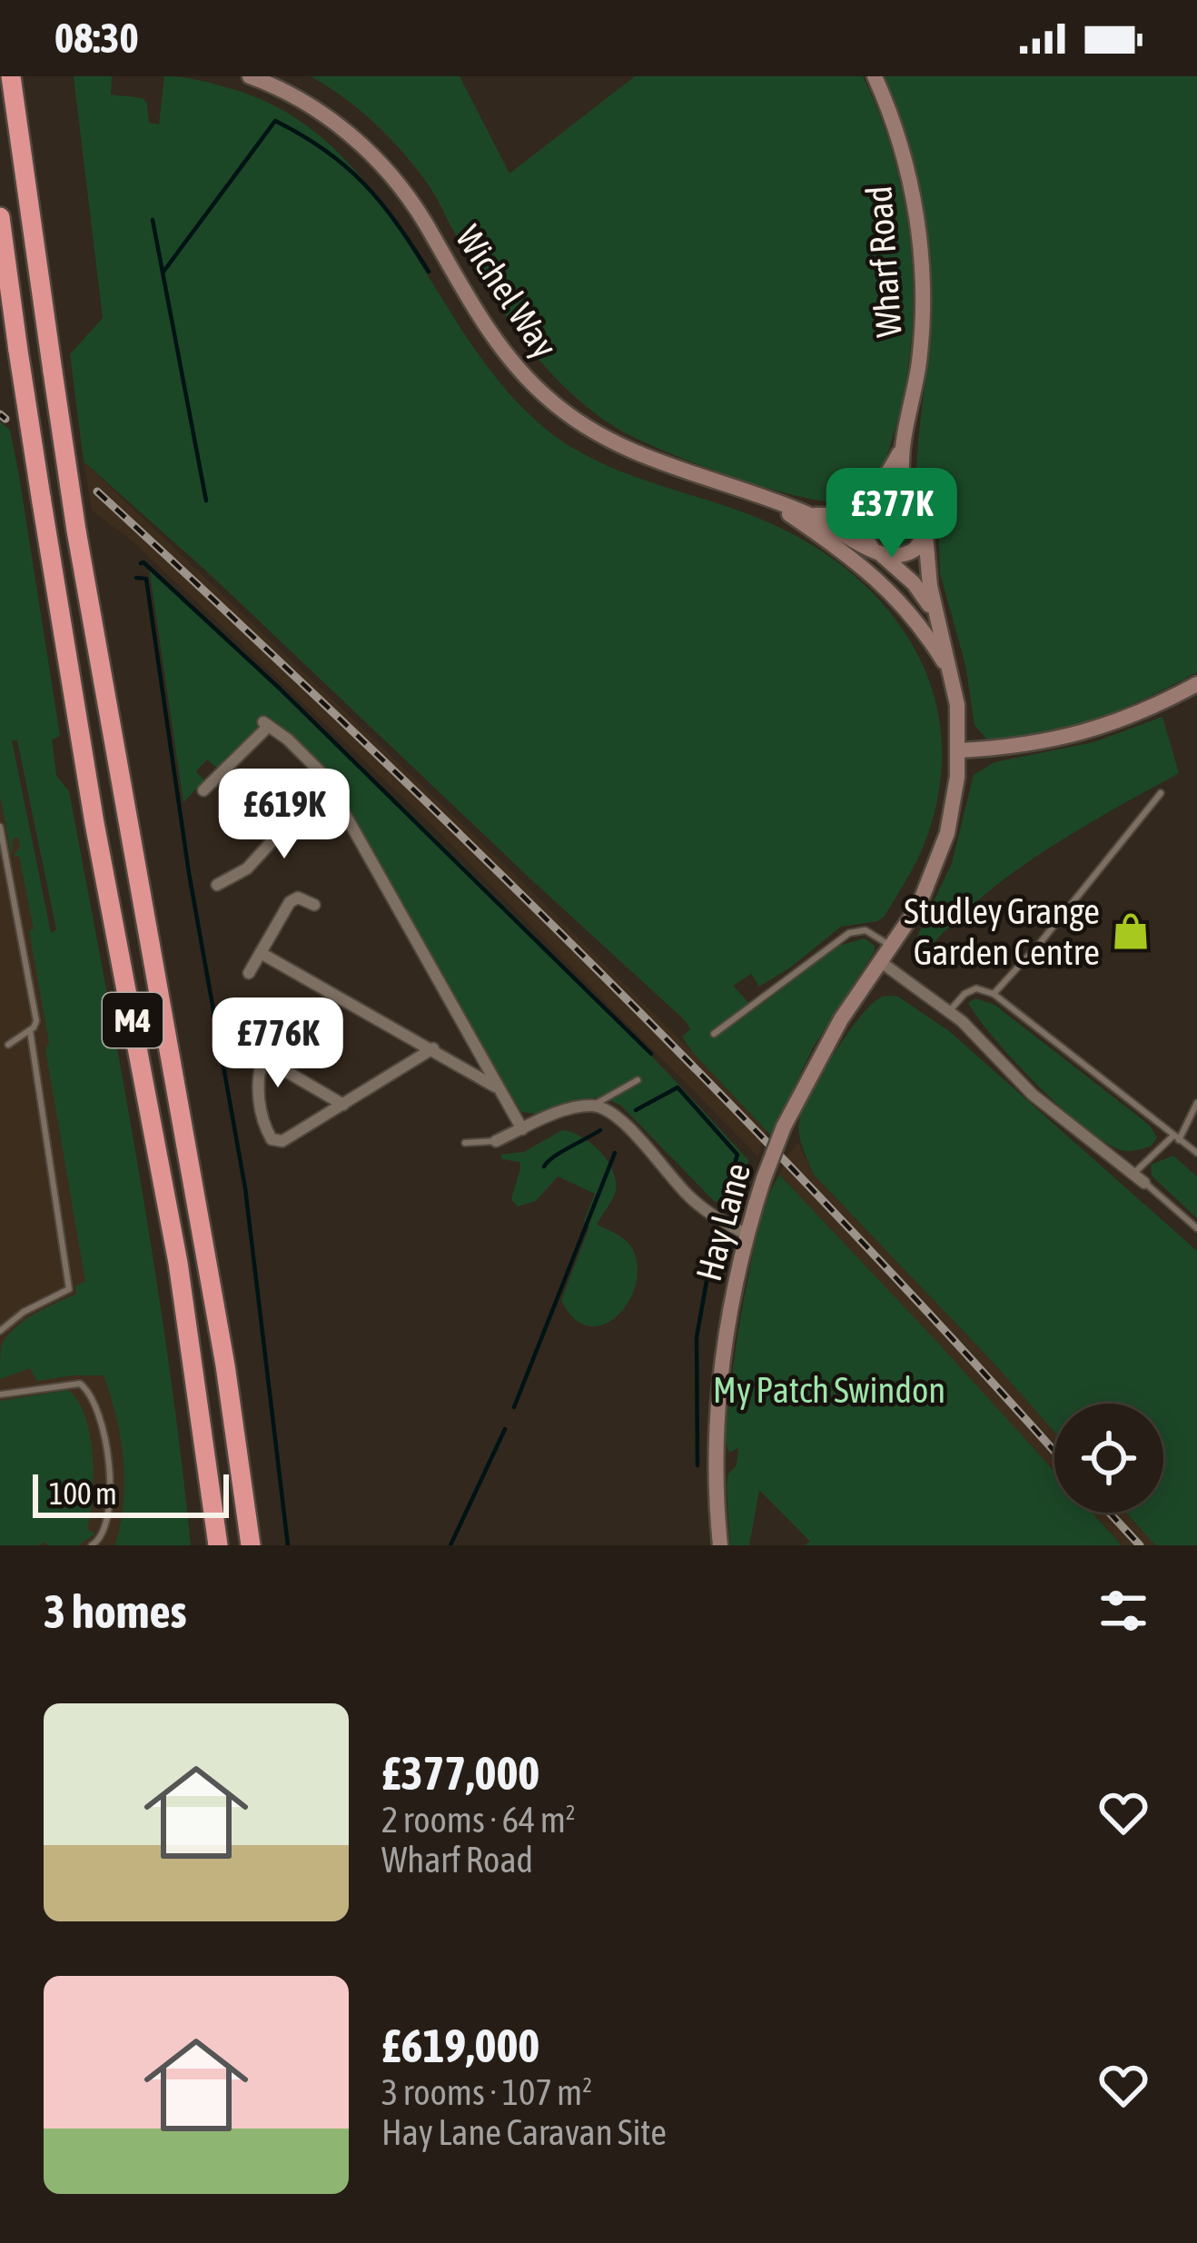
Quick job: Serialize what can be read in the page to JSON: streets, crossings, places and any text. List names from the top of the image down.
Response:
{
  "streets": {
    "highway": ["M4"],
    "main road": ["Wharf Road", "Wichel Way", "Hay Lane"]
  },
  "crossings": [
    ["Wharf Road", "Wichel Way"],
    ["Wharf Road", "Hay Lane"]
  ],
  "parks": ["My Patch Swindon"],
  "places": {
    "shop": ["Studley Grange Garden Centre"]
  },
  "scale_bar": "100 m",
  "page": {
    "status": "08:30",
    "price": ["£377K", "£619K", "£776K"],
    "scale": "100 m",
    "heading": "3 homes",
    "list": [
      {
        "name": "£377,000",
        "note": "2 rooms · 64 m² · Wharf Road"
      },
      {
        "name": "£619,000",
        "note": "3 rooms · 107 m² · Hay Lane Caravan Site"
      }
    ]
  }
}
